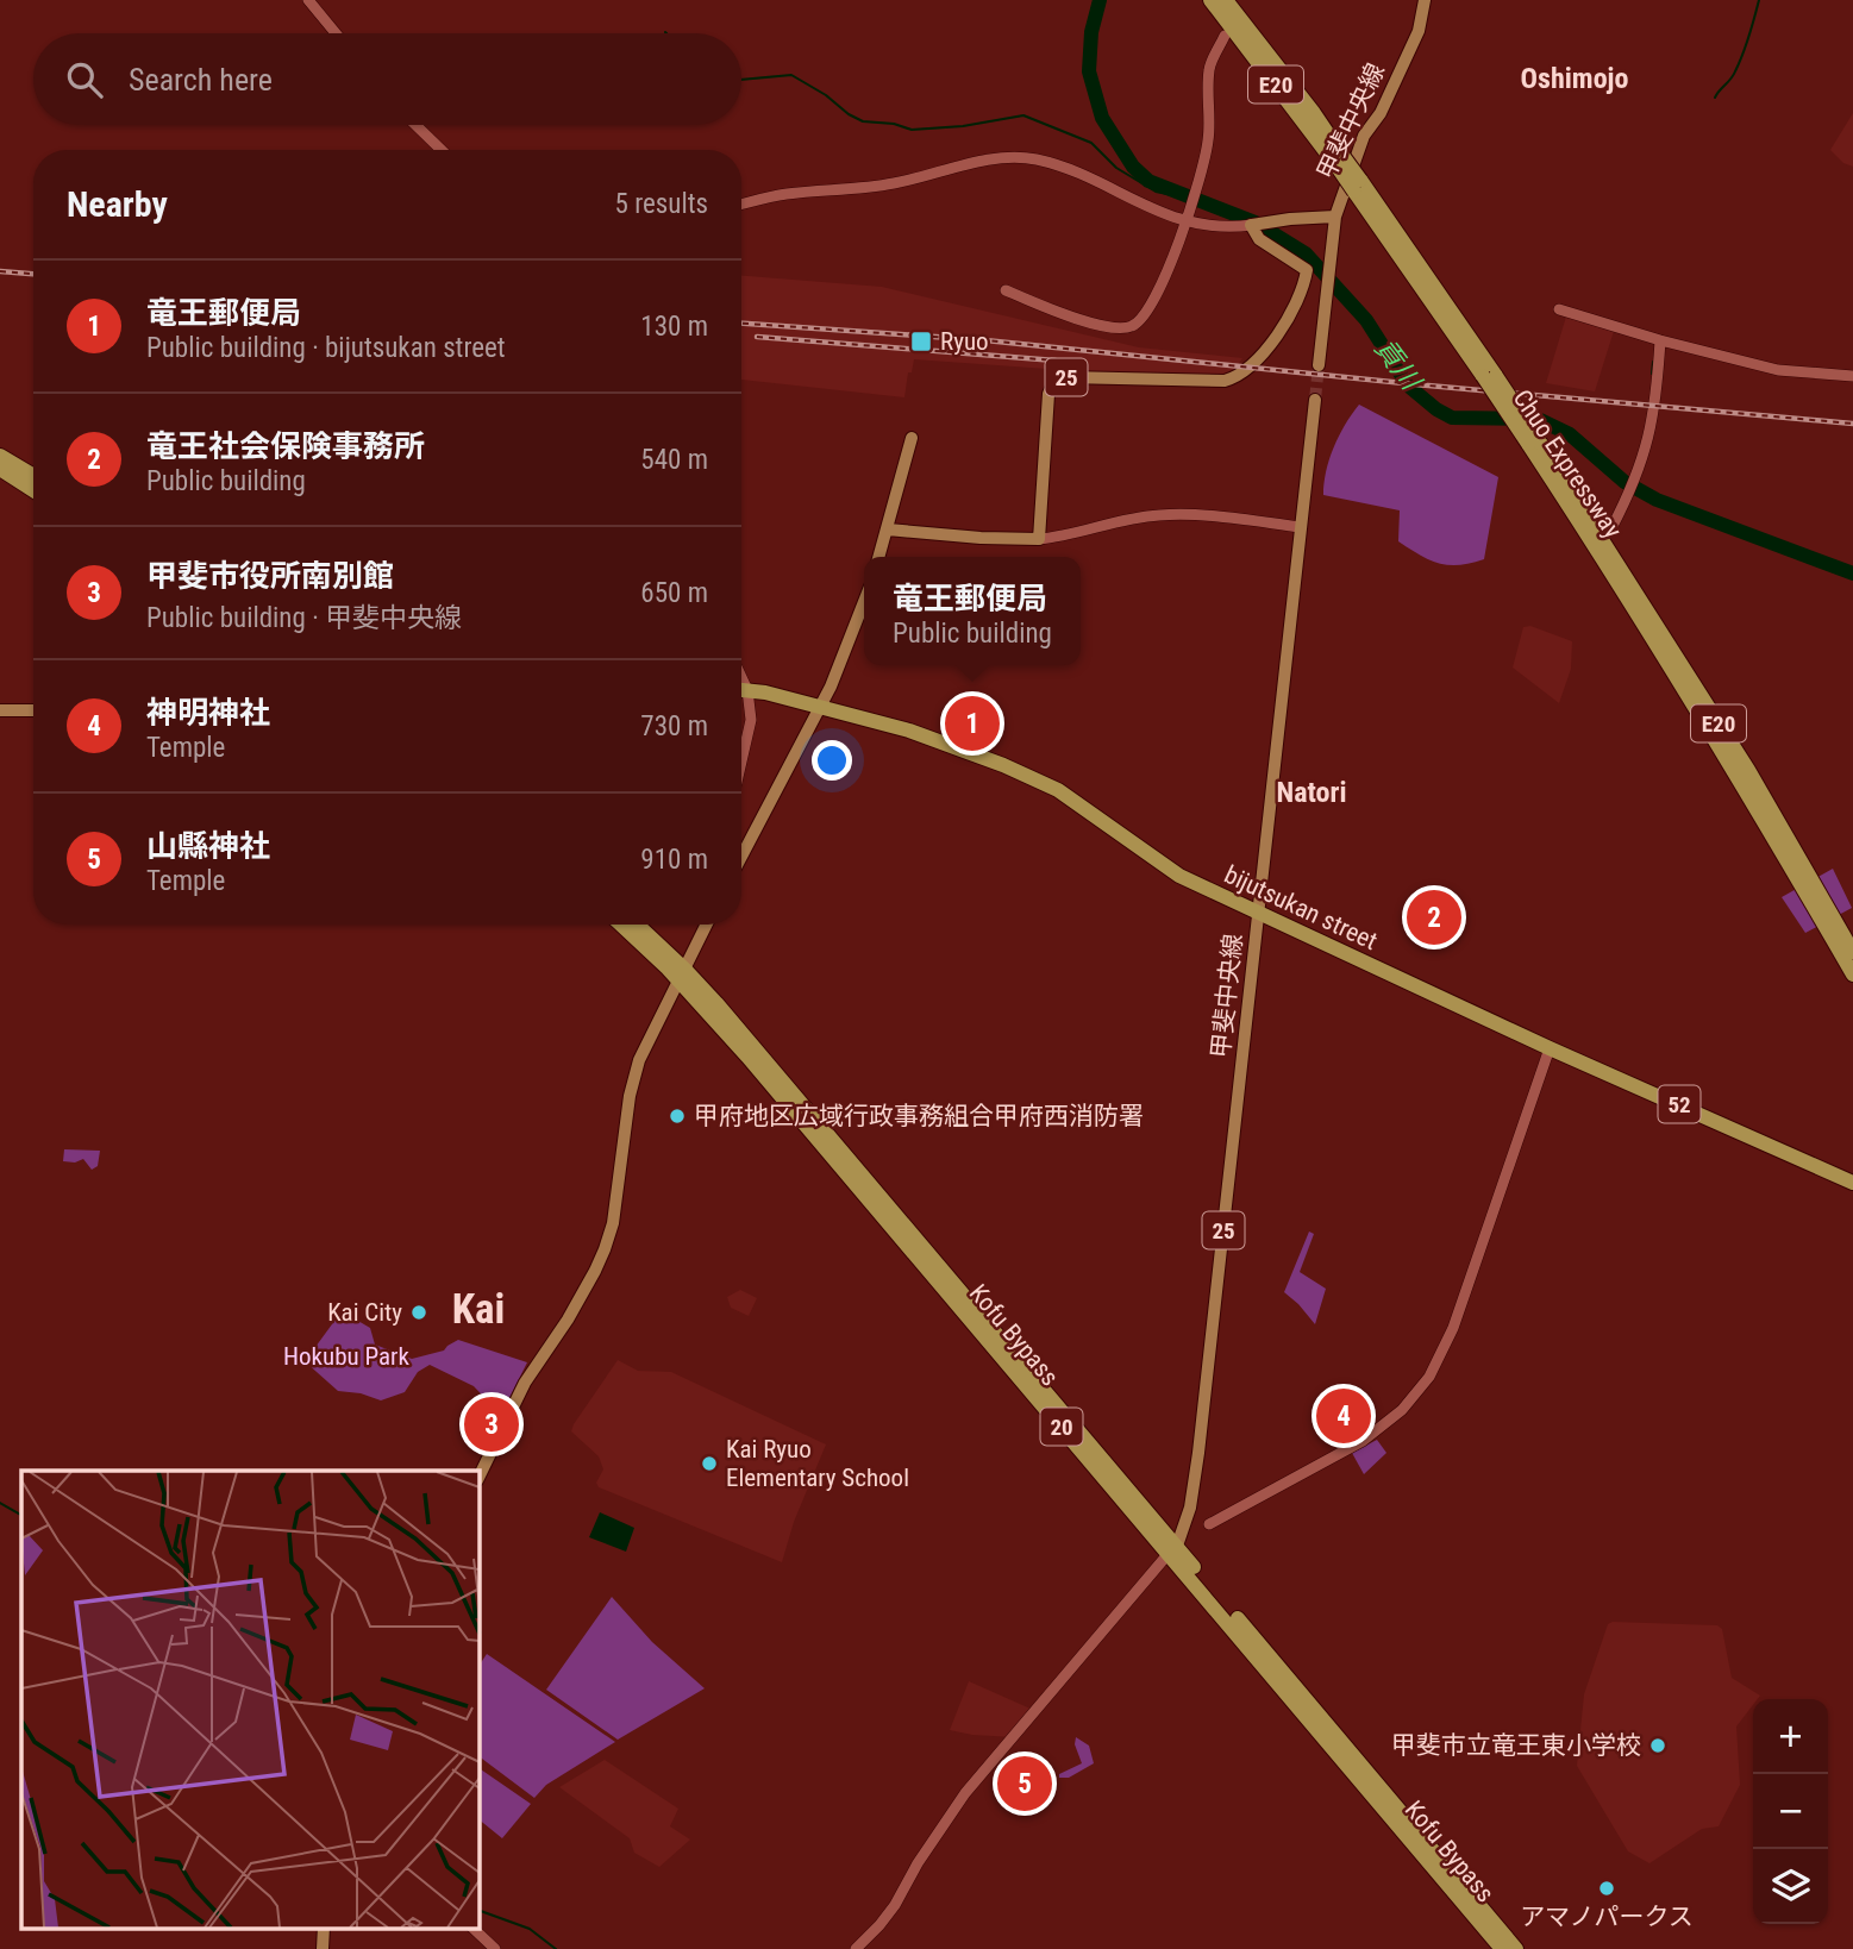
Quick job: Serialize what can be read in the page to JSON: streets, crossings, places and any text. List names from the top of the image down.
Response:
{
  "streets": {
    "highway": [
      "E20",
      "Chuo Expressway",
      "bijutsukan street",
      "52",
      "Kofu Bypass",
      "20"
    ],
    "main road": ["甲斐中央線", "25"]
  },
  "crossings": [
    ["甲斐中央線", "bijutsukan street"],
    ["甲斐中央線", "Kofu Bypass"]
  ],
  "districts": ["Oshimojo", "Natori", "Kai"],
  "water": ["貢川"],
  "parks": ["Hokubu Park"],
  "places": {
    "transit": ["Ryuo"],
    "other": [
      "甲府地区広域行政事務組合甲府西消防署",
      "Kai City",
      "Kai Ryuo Elementary School",
      "甲斐市立竜王東小学校",
      "アマノパークス"
    ]
  },
  "page": {
    "search": "Search here",
    "heading": ["Nearby", "5 results"],
    "list": [
      {
        "mark": "1",
        "name": "竜王郵便局",
        "note": "Public building · bijutsukan street",
        "value": "130 m"
      },
      {
        "mark": "2",
        "name": "竜王社会保険事務所",
        "note": "Public building",
        "value": "540 m"
      },
      {
        "mark": "3",
        "name": "甲斐市役所南別館",
        "note": "Public building · 甲斐中央線",
        "value": "650 m"
      },
      {
        "mark": "4",
        "name": "神明神社",
        "note": "Temple",
        "value": "730 m"
      },
      {
        "mark": "5",
        "name": "山縣神社",
        "note": "Temple",
        "value": "910 m"
      }
    ],
    "popup": ["竜王郵便局", "Public building"],
    "pins": [
      "1",
      "2",
      "4",
      "3",
      "5"
    ],
    "map_buttons": ["+", "−"]
  }
}
